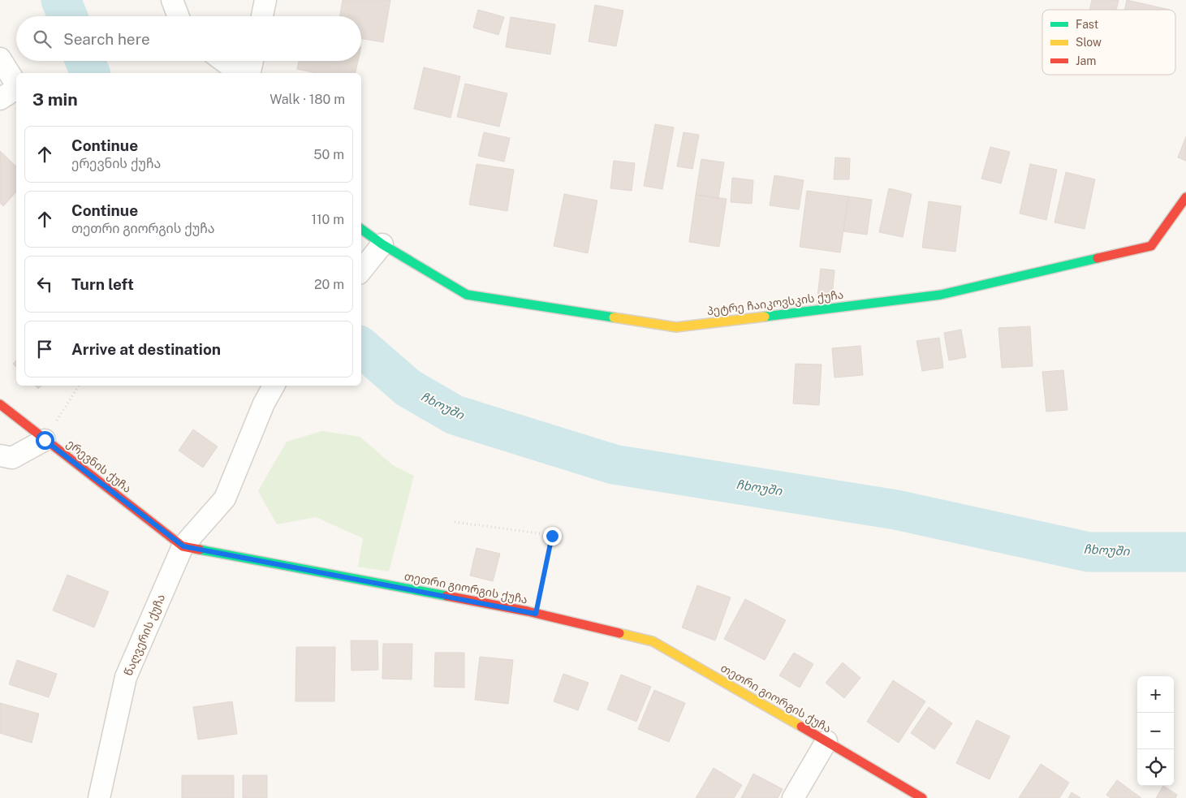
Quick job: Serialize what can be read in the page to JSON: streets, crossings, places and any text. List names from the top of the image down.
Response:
{
  "streets": {
    "street": [
      "პეტრე ჩაიკოვსკის ქუჩა",
      "ერევნის ქუჩა",
      "თეთრი გიორგის ქუჩა",
      "წაღვერის ქუჩა"
    ]
  },
  "crossings": [
    ["ერევნის ქუჩა", "თეთრი გიორგის ქუჩა"],
    ["ერევნის ქუჩა", "წაღვერის ქუჩა"],
    ["თეთრი გიორგის ქუჩა", "წაღვერის ქუჩა"]
  ],
  "water": ["ჩხოუში"],
  "legend": ["Fast", "Slow", "Jam"],
  "page": {
    "search": "Search here",
    "heading": ["3 min", "Walk · 180 m"],
    "list": [
      ["Continue", "ერევნის ქუჩა", "50 m"],
      ["Continue", "თეთრი გიორგის ქუჩა", "110 m"],
      ["Turn left", "20 m"],
      "Arrive at destination"
    ],
    "map_buttons": ["+", "−"]
  }
}
